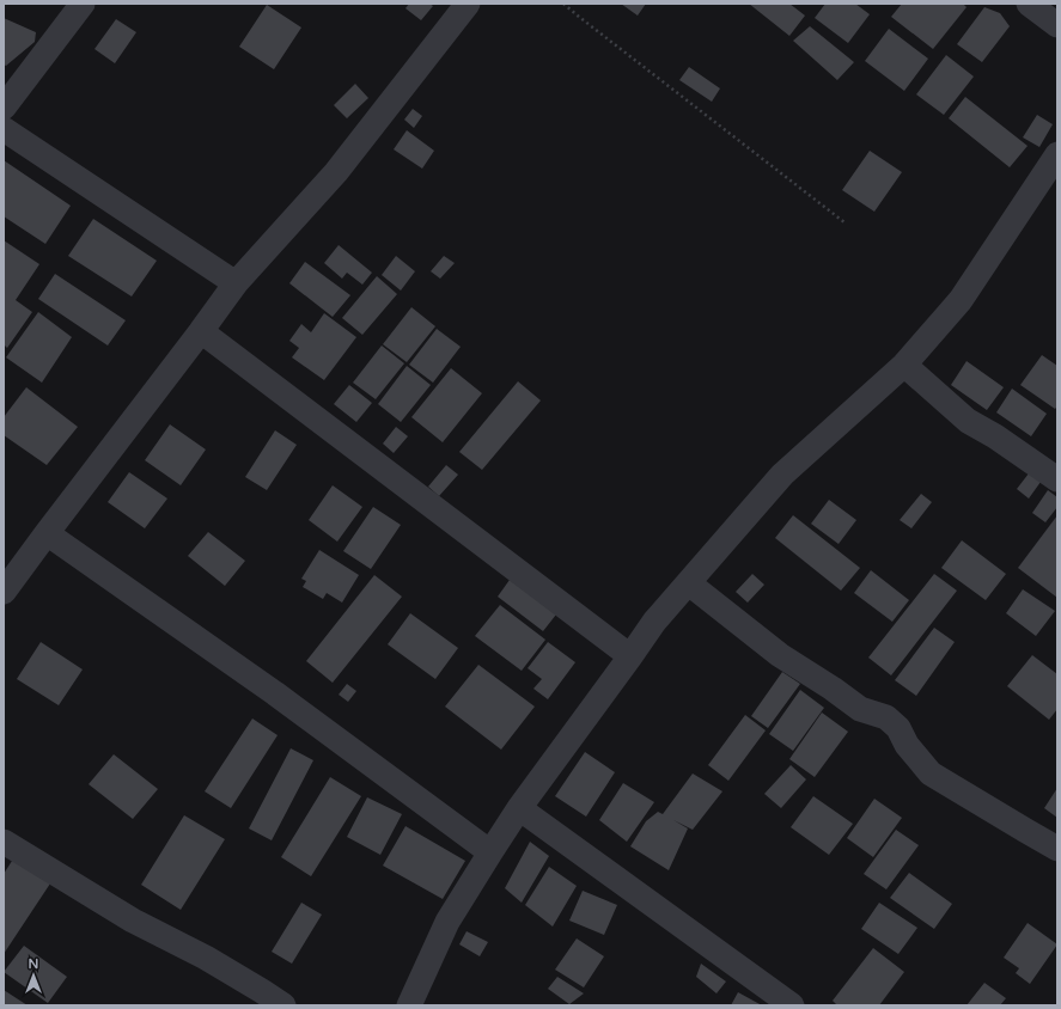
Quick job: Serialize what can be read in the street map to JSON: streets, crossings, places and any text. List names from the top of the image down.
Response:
{
  "north": "top"
}
